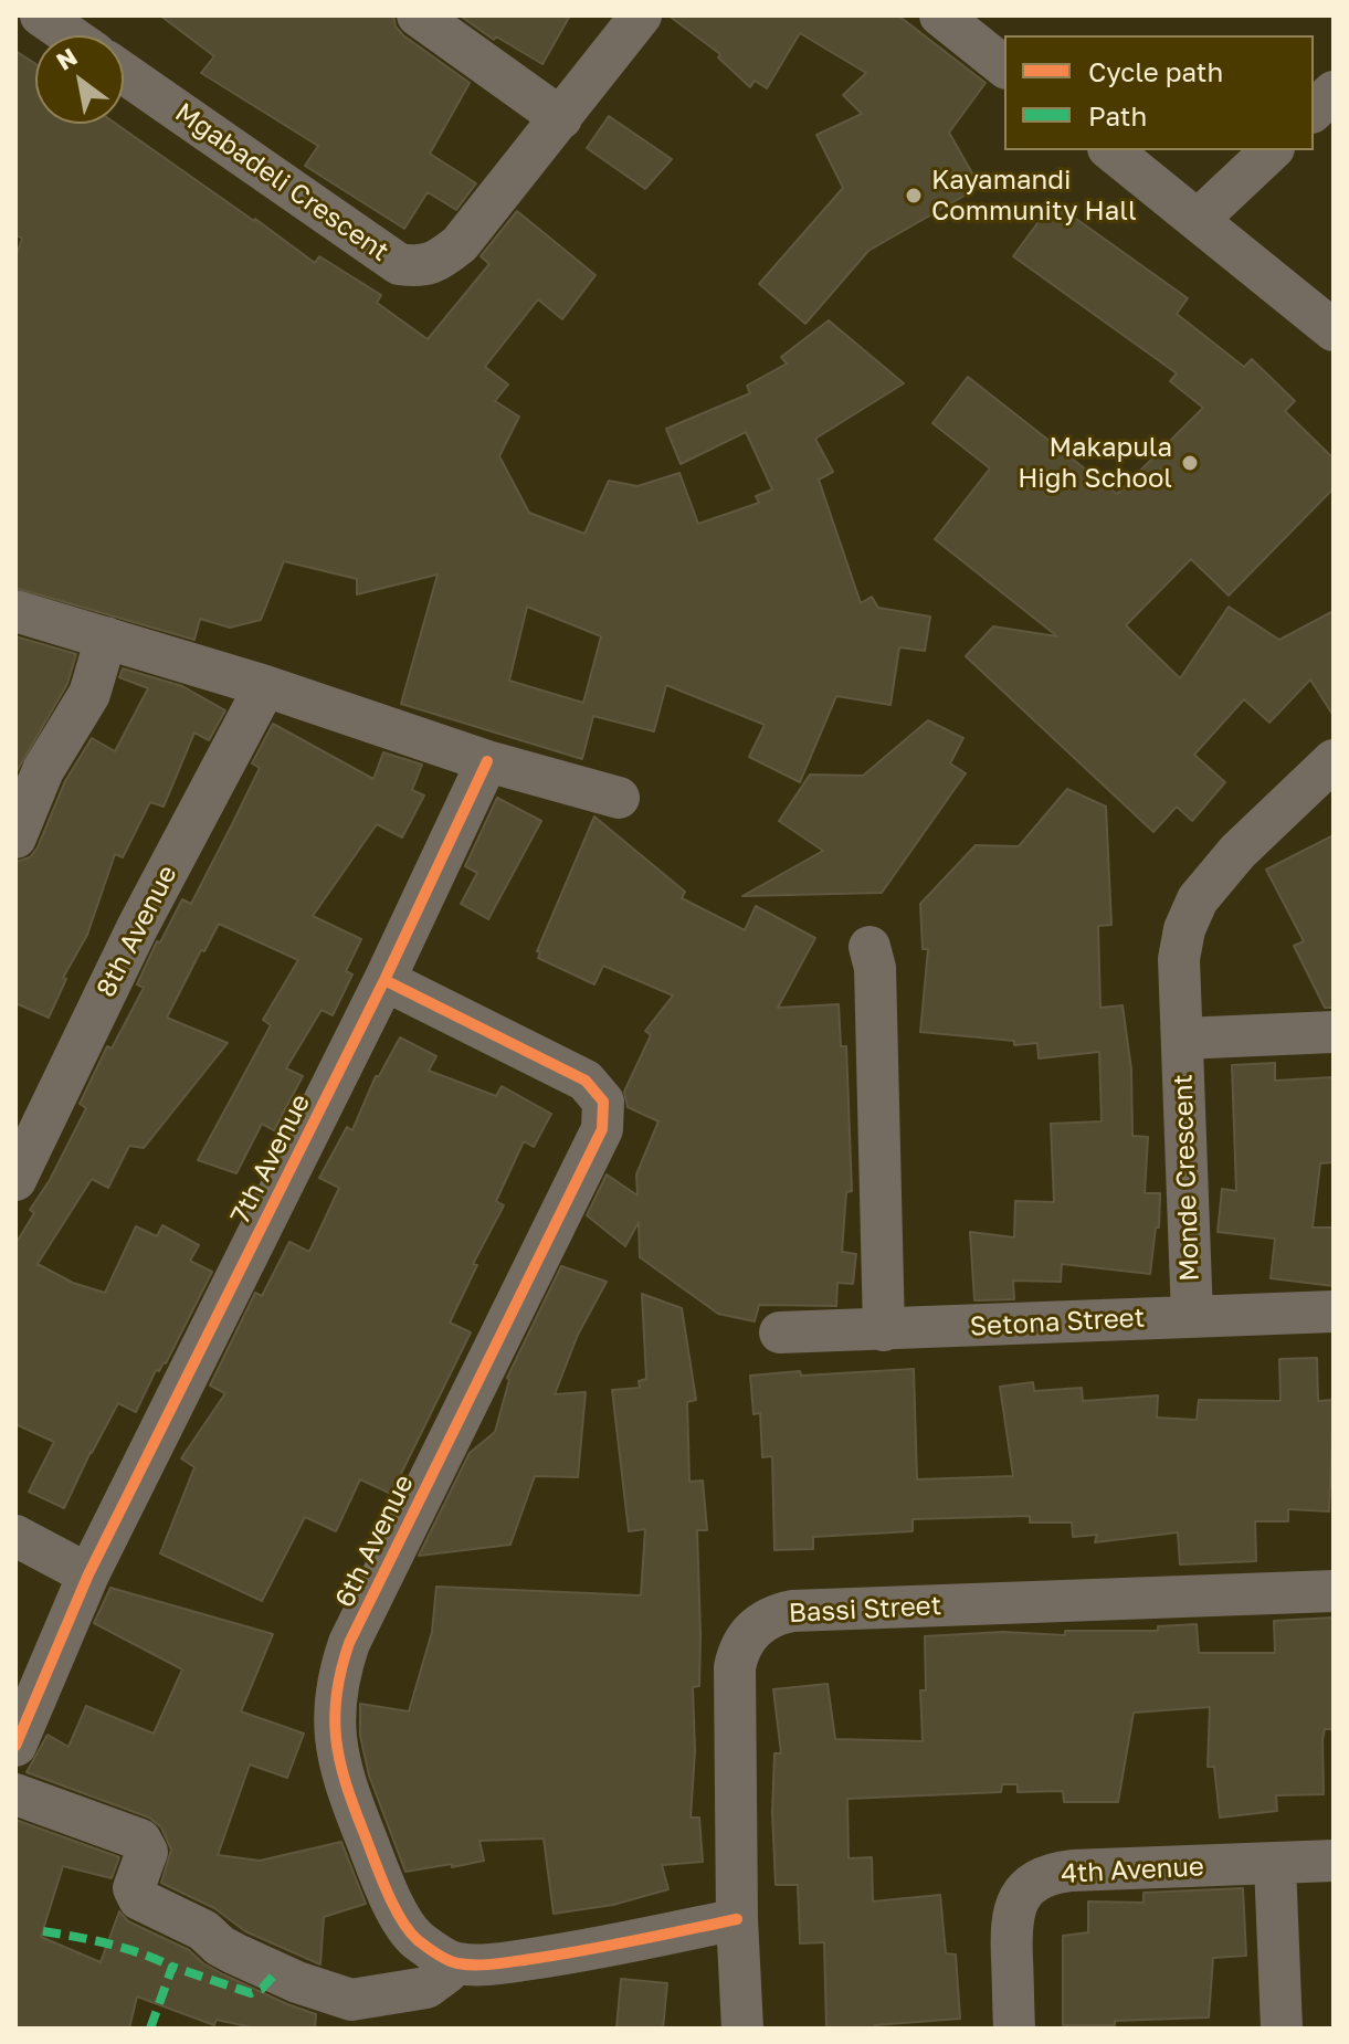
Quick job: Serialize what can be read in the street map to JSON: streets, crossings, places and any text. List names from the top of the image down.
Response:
{
  "streets": {
    "street": [
      "Mgabadeli Crescent",
      "8th Avenue",
      "7th Avenue",
      "Monde Crescent",
      "Setona Street",
      "6th Avenue",
      "Bassi Street",
      "4th Avenue"
    ]
  },
  "crossings": [
    ["7th Avenue", "6th Avenue"],
    ["Monde Crescent", "Setona Street"]
  ],
  "places": ["Kayamandi Community Hall", "Makapula High School"],
  "legend": ["Cycle path", "Path"],
  "north": "top left"
}
